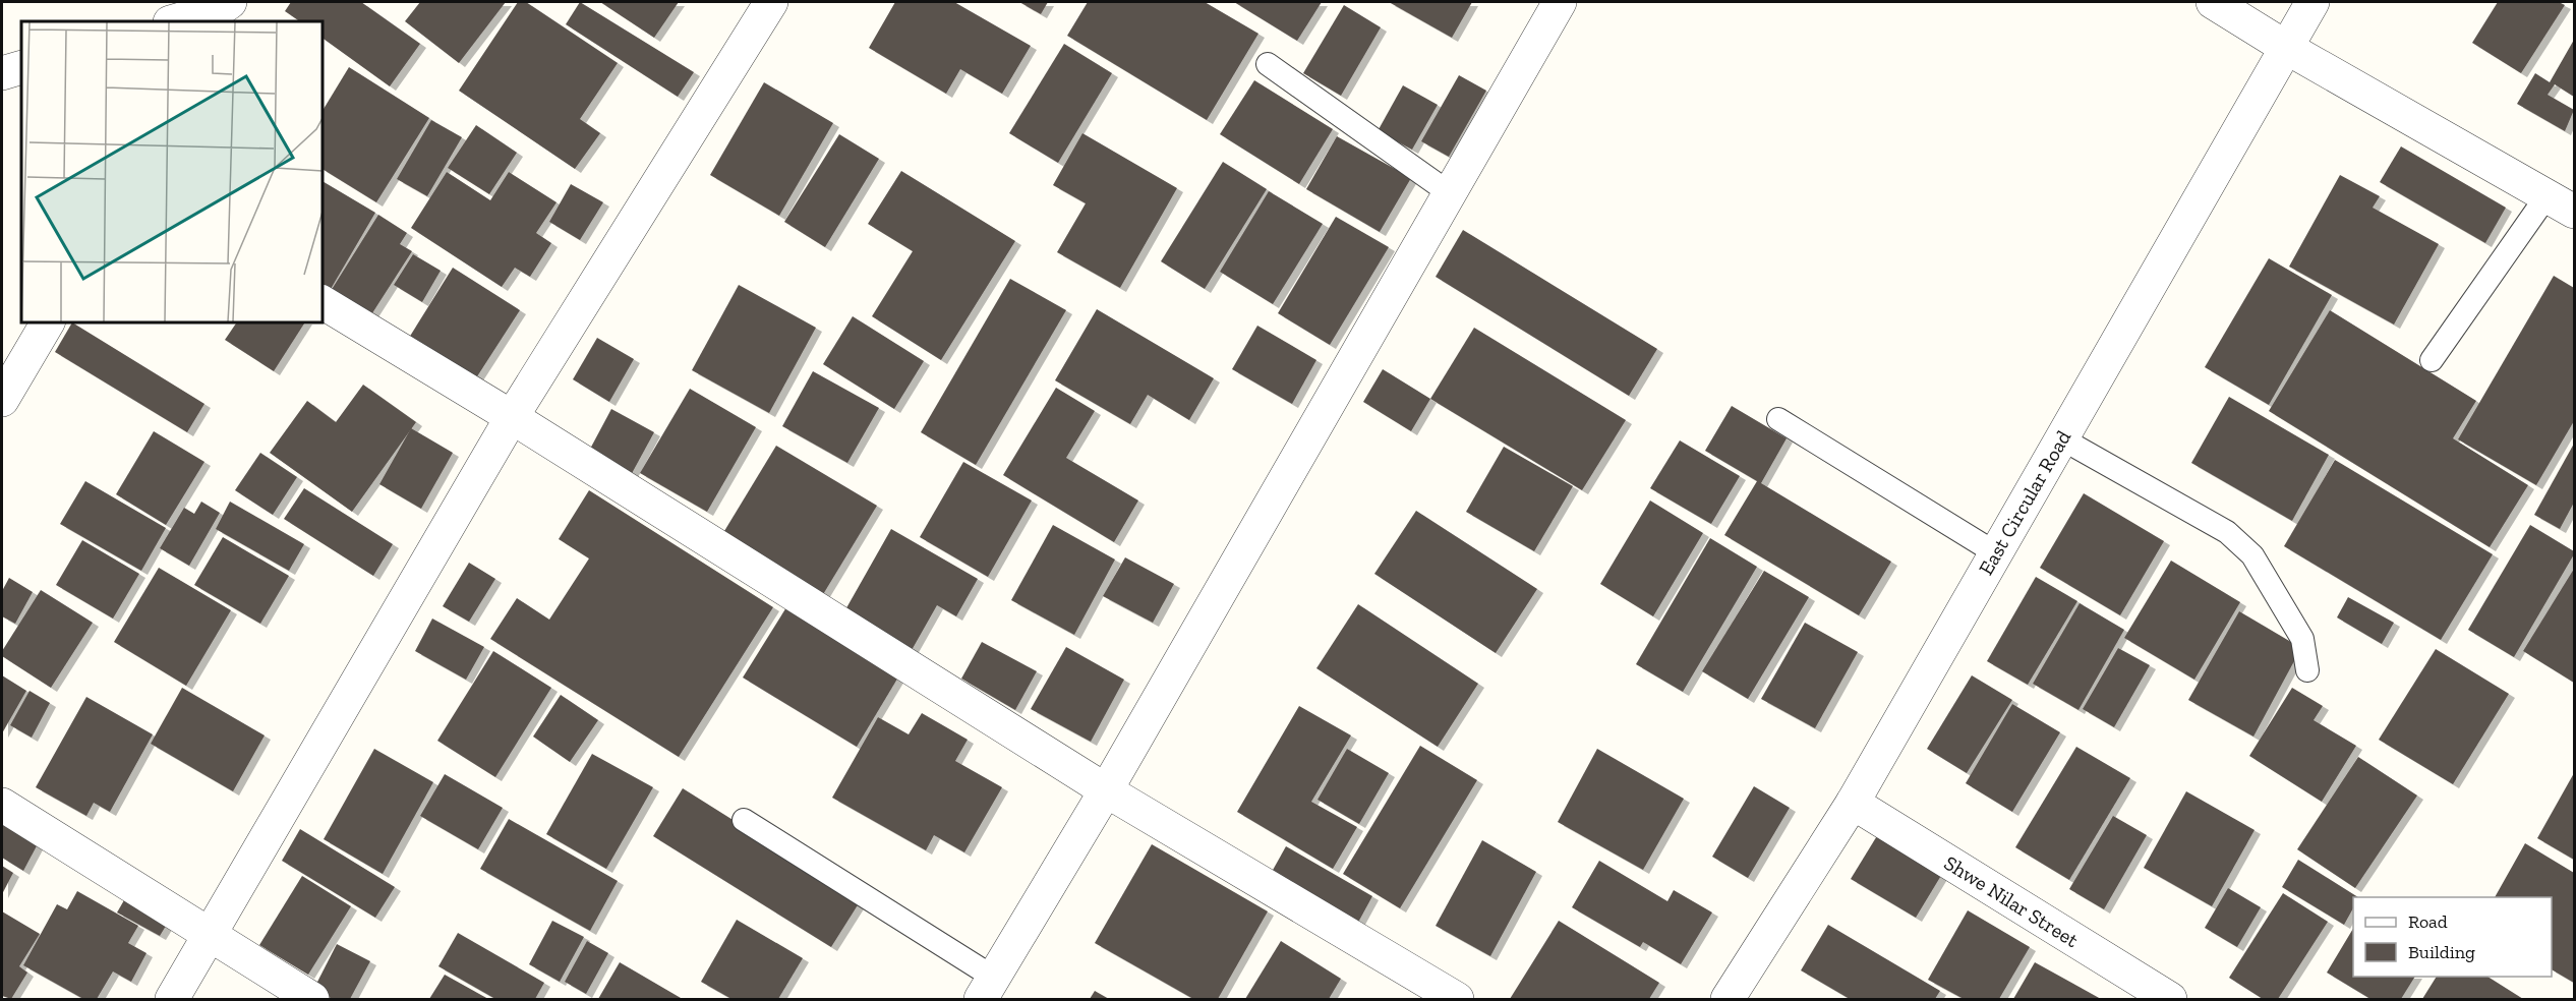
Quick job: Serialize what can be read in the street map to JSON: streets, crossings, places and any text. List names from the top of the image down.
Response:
{
  "streets": {
    "street": ["East Circular Road", "Shwe Nilar Street"]
  },
  "crossings": [
    ["East Circular Road", "Shwe Nilar Street"]
  ],
  "legend": ["Road", "Building"]
}
